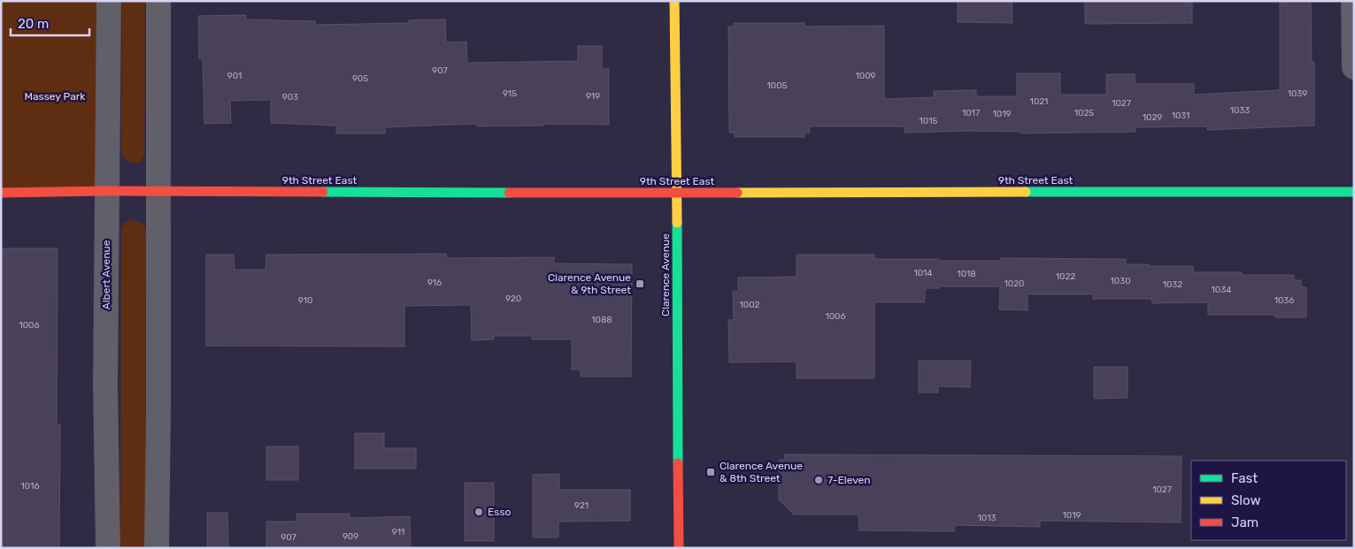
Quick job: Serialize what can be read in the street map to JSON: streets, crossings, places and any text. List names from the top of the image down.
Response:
{
  "streets": {
    "street": ["9th Street East", "Albert Avenue", "Clarence Avenue"]
  },
  "crossings": [
    ["9th Street East", "Albert Avenue"],
    ["9th Street East", "Clarence Avenue"]
  ],
  "parks": ["Massey Park"],
  "places": {
    "transit": ["Clarence Avenue & 9th Street", "Clarence Avenue & 8th Street"],
    "other": ["7-Eleven", "Esso"]
  },
  "house_numbers": [
    "907",
    "901",
    "1009",
    "905",
    "1005",
    "915",
    "1039",
    "919",
    "903",
    "1021",
    "1027",
    "1033",
    "1017",
    "1025",
    "1019",
    "1031",
    "1029",
    "1015",
    "1014",
    "1018",
    "1022",
    "1030",
    "916",
    "1020",
    "1032",
    "1034",
    "920",
    "910",
    "1036",
    "1002",
    "1006",
    "1088",
    "1006",
    "1016",
    "1027",
    "921",
    "1019",
    "1013",
    "911",
    "909",
    "907"
  ],
  "legend": ["Fast", "Slow", "Jam"],
  "scale_bar": "20 m"
}
